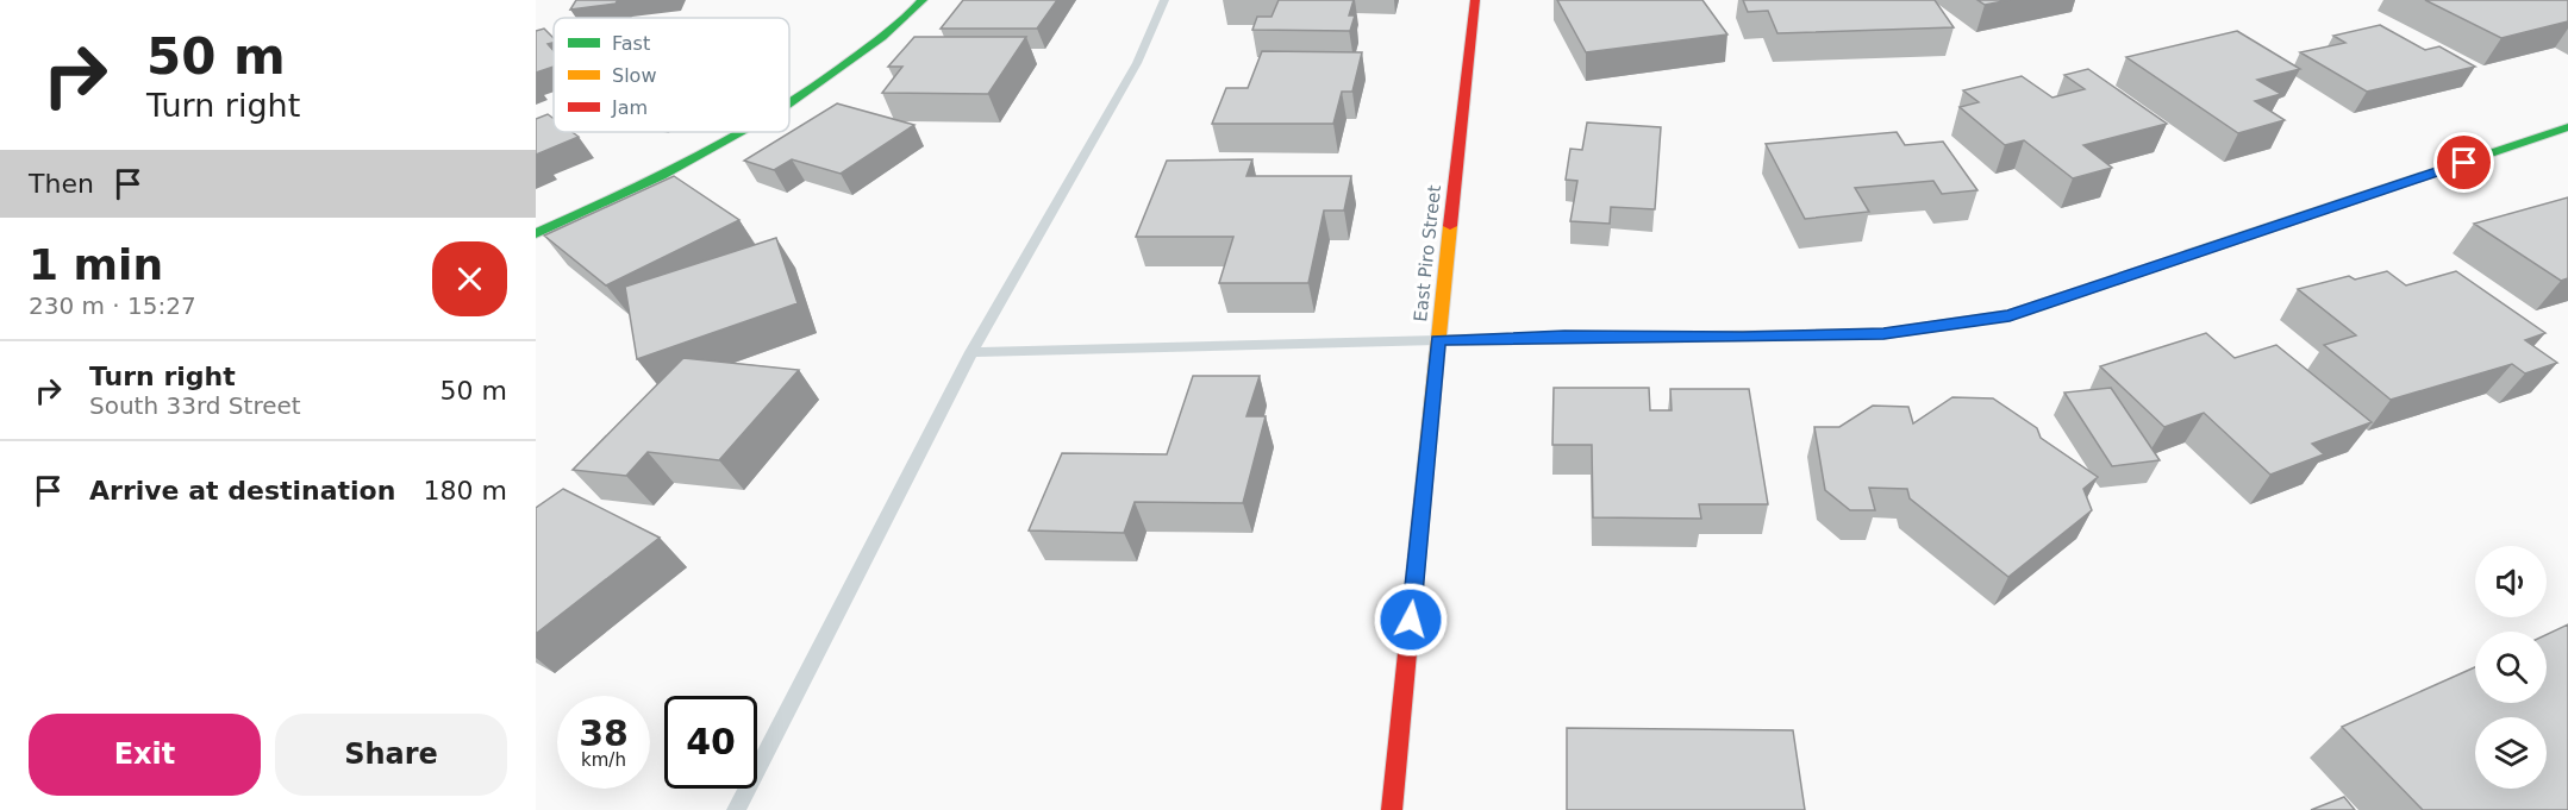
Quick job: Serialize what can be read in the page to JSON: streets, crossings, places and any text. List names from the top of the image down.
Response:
{
  "streets": {
    "street": ["East Piro Street"]
  },
  "legend": ["Fast", "Slow", "Jam"],
  "page": {
    "turn": ["50 m", "Turn right"],
    "then": "Then",
    "heading": ["1 min", "230 m · 15:27"],
    "list": [
      {
        "name": "Turn right",
        "note": "South 33rd Street",
        "value": "50 m"
      },
      {
        "name": "Arrive at destination",
        "value": "180 m"
      }
    ],
    "speed": "38 km/h",
    "limit": "40",
    "buttons": ["Exit", "Share"]
  }
}
